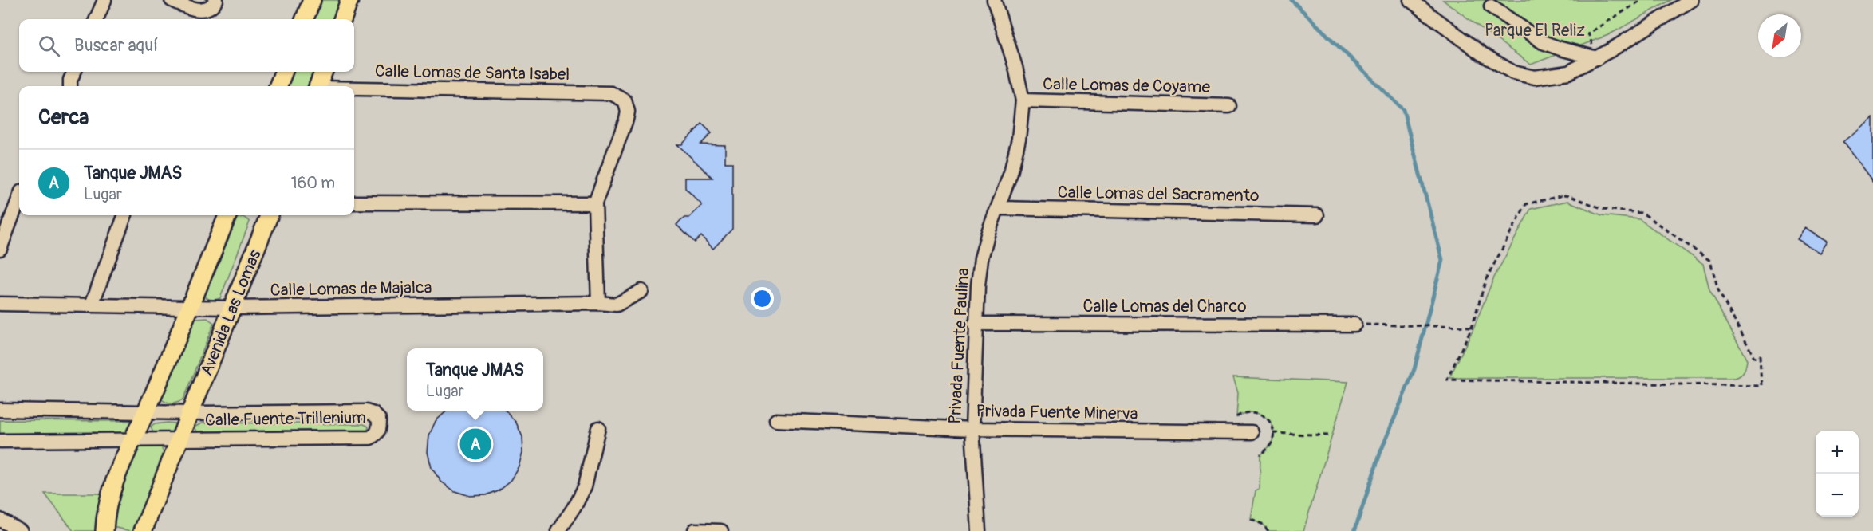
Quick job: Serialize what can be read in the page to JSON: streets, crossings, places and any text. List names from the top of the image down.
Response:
{
  "streets": {
    "main road": ["Avenida Las Lomas"],
    "street": [
      "Calle Lomas de Santa Isabel",
      "Calle Lomas de Coyame",
      "Calle Lomas del Sacramento",
      "Calle Lomas de Majalca",
      "Calle Lomas del Charco",
      "Privada Fuente Paulina",
      "Privada Fuente Minerva",
      "Calle Fuente Trillenium"
    ]
  },
  "crossings": [
    ["Calle Lomas de Coyame", "Privada Fuente Paulina"],
    ["Calle Lomas del Sacramento", "Privada Fuente Paulina"],
    ["Calle Lomas de Majalca", "Avenida Las Lomas"],
    ["Calle Lomas del Charco", "Privada Fuente Paulina"],
    ["Avenida Las Lomas", "Calle Fuente Trillenium"],
    ["Privada Fuente Paulina", "Privada Fuente Minerva"]
  ],
  "parks": ["Parque El Reliz"],
  "north": "bottom left",
  "page": {
    "search": "Buscar aquí",
    "heading": "Cerca",
    "list": [
      {
        "mark": "A",
        "name": "Tanque JMAS",
        "note": "Lugar",
        "value": "160 m"
      }
    ],
    "popup": ["Tanque JMAS", "Lugar"],
    "pins": "A",
    "map_buttons": ["+", "−"]
  }
}
